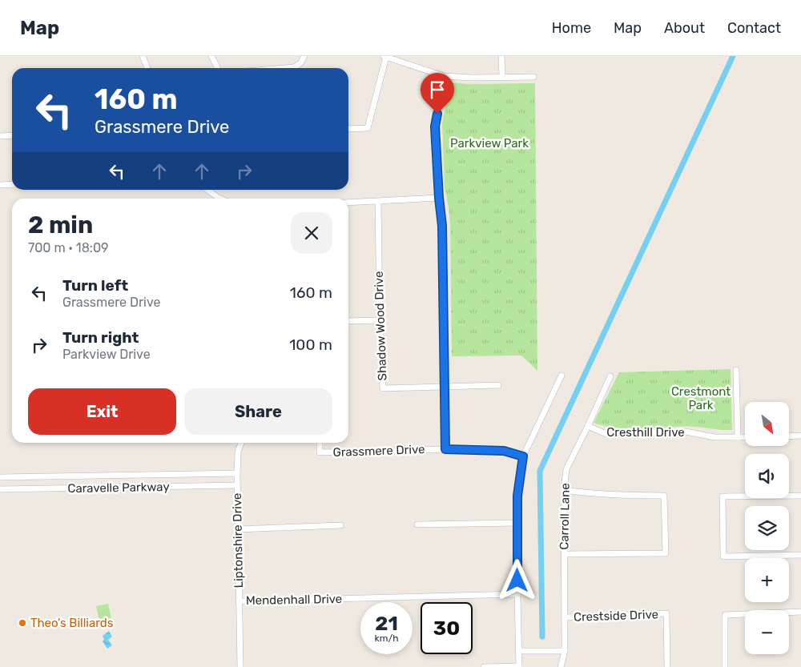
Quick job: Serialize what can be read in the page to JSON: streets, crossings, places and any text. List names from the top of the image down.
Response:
{
  "streets": {
    "street": [
      "Shadow Wood Drive",
      "Cresthill Drive",
      "Grassmere Drive",
      "Caravelle Parkway",
      "Carroll Lane",
      "Liptonshire Drive",
      "Mendenhall Drive",
      "Crestside Drive"
    ]
  },
  "crossings": [
    ["Cresthill Drive", "Carroll Lane"],
    ["Caravelle Parkway", "Liptonshire Drive"],
    ["Carroll Lane", "Crestside Drive"],
    ["Liptonshire Drive", "Mendenhall Drive"]
  ],
  "parks": ["Parkview Park", "Crestmont Park"],
  "places": ["Theo's Billiards"],
  "north": "bottom right",
  "page": {
    "header": "Map",
    "nav": [
      "Home",
      "Map",
      "About",
      "Contact"
    ],
    "turn": ["160 m", "Grassmere Drive"],
    "heading": ["2 min", "700 m · 18:09"],
    "list": [
      {
        "name": "Turn left",
        "note": "Grassmere Drive",
        "value": "160 m"
      },
      {
        "name": "Turn right",
        "note": "Parkview Drive",
        "value": "100 m"
      }
    ],
    "buttons": ["Exit", "Share"],
    "map_buttons": ["+", "−"],
    "speed": "21 km/h",
    "limit": "30"
  }
}
